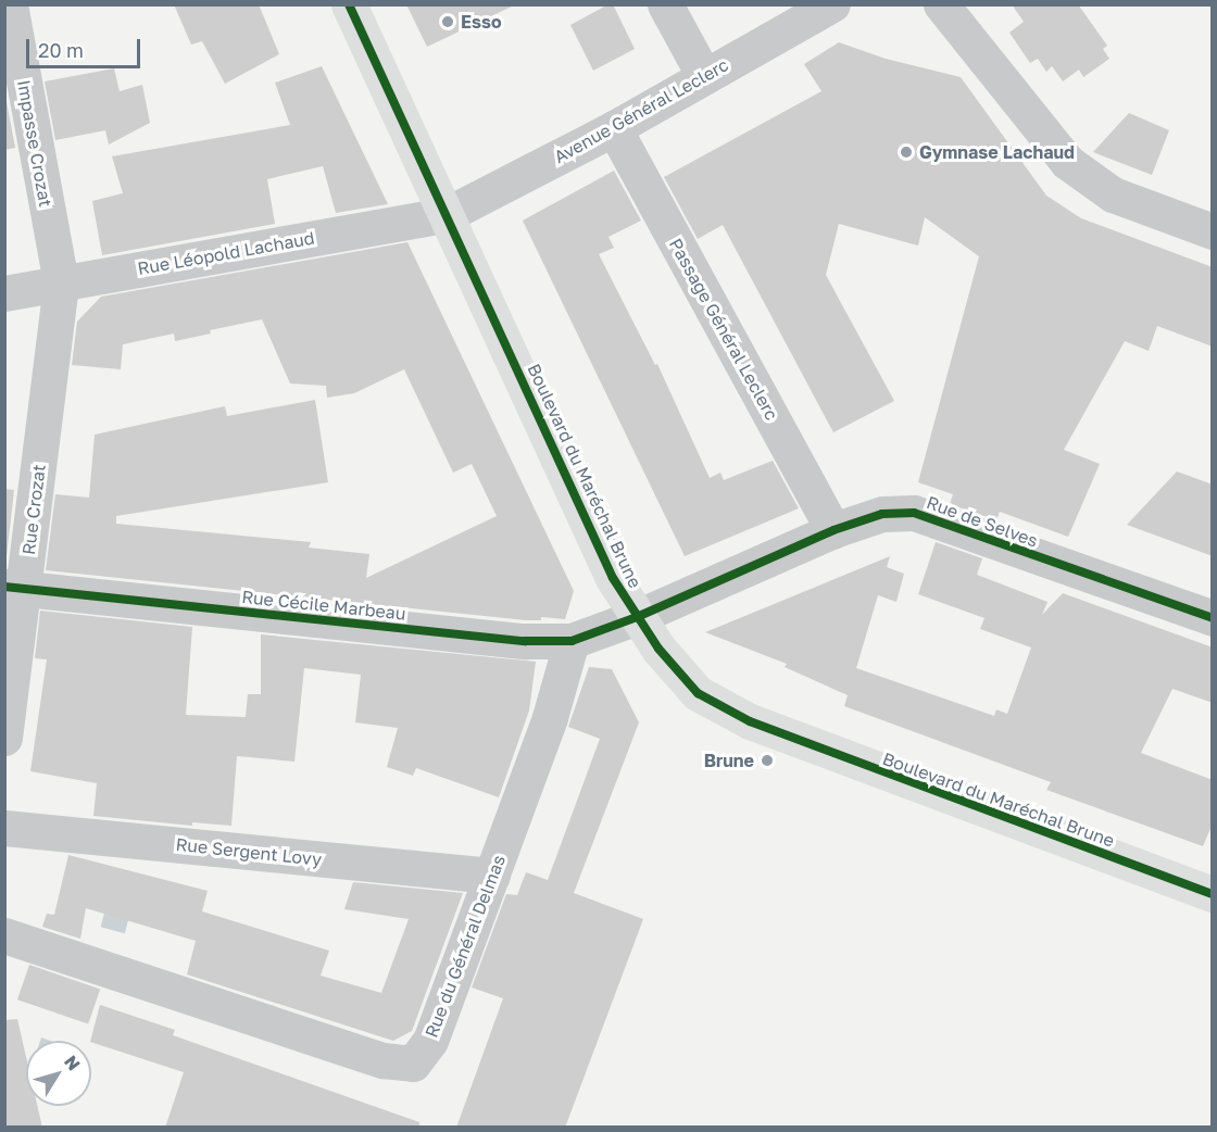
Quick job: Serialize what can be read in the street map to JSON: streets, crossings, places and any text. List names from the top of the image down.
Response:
{
  "streets": {
    "main road": ["Boulevard du Maréchal Brune"],
    "street": [
      "Avenue Général Leclerc",
      "Impasse Crozat",
      "Rue Léopold Lachaud",
      "Passage Général Leclerc",
      "Rue Crozat",
      "Rue de Selves",
      "Rue Cécile Marbeau",
      "Rue Sergent Lovy",
      "Rue du Général Delmas"
    ]
  },
  "crossings": [
    ["Avenue Général Leclerc", "Rue Léopold Lachaud"],
    ["Avenue Général Leclerc", "Passage Général Leclerc"],
    ["Avenue Général Leclerc", "Boulevard du Maréchal Brune"],
    ["Impasse Crozat", "Rue Léopold Lachaud"],
    ["Impasse Crozat", "Rue Crozat"],
    ["Rue Léopold Lachaud", "Boulevard du Maréchal Brune"],
    ["Rue Léopold Lachaud", "Rue Crozat"],
    ["Passage Général Leclerc", "Rue de Selves"],
    ["Boulevard du Maréchal Brune", "Rue de Selves"],
    ["Boulevard du Maréchal Brune", "Rue Cécile Marbeau"],
    ["Rue Crozat", "Rue Cécile Marbeau"],
    ["Rue de Selves", "Rue Cécile Marbeau"],
    ["Rue Cécile Marbeau", "Rue du Général Delmas"],
    ["Rue Sergent Lovy", "Rue du Général Delmas"]
  ],
  "places": ["Esso", "Gymnase Lachaud", "Brune"],
  "scale_bar": "20 m",
  "north": "top right"
}
